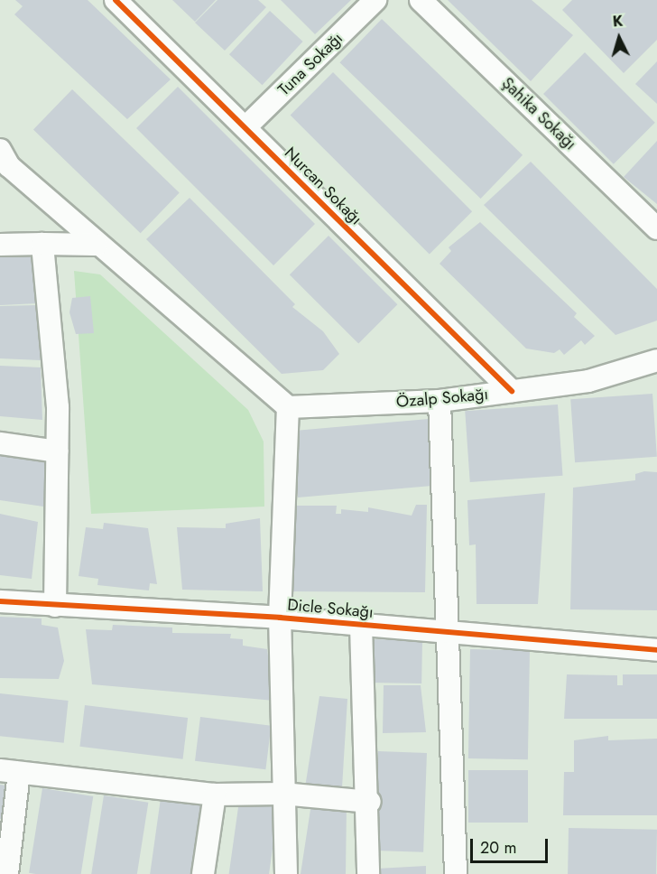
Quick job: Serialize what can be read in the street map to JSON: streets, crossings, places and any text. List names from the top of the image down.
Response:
{
  "streets": {
    "street": [
      "Tuna Sokağı",
      "Şahika Sokağı",
      "Nurcan Sokağı",
      "Özalp Sokağı",
      "Dicle Sokağı"
    ]
  },
  "crossings": [
    ["Tuna Sokağı", "Nurcan Sokağı"],
    ["Nurcan Sokağı", "Özalp Sokağı"]
  ],
  "scale_bar": "20 m",
  "north": "top"
}
